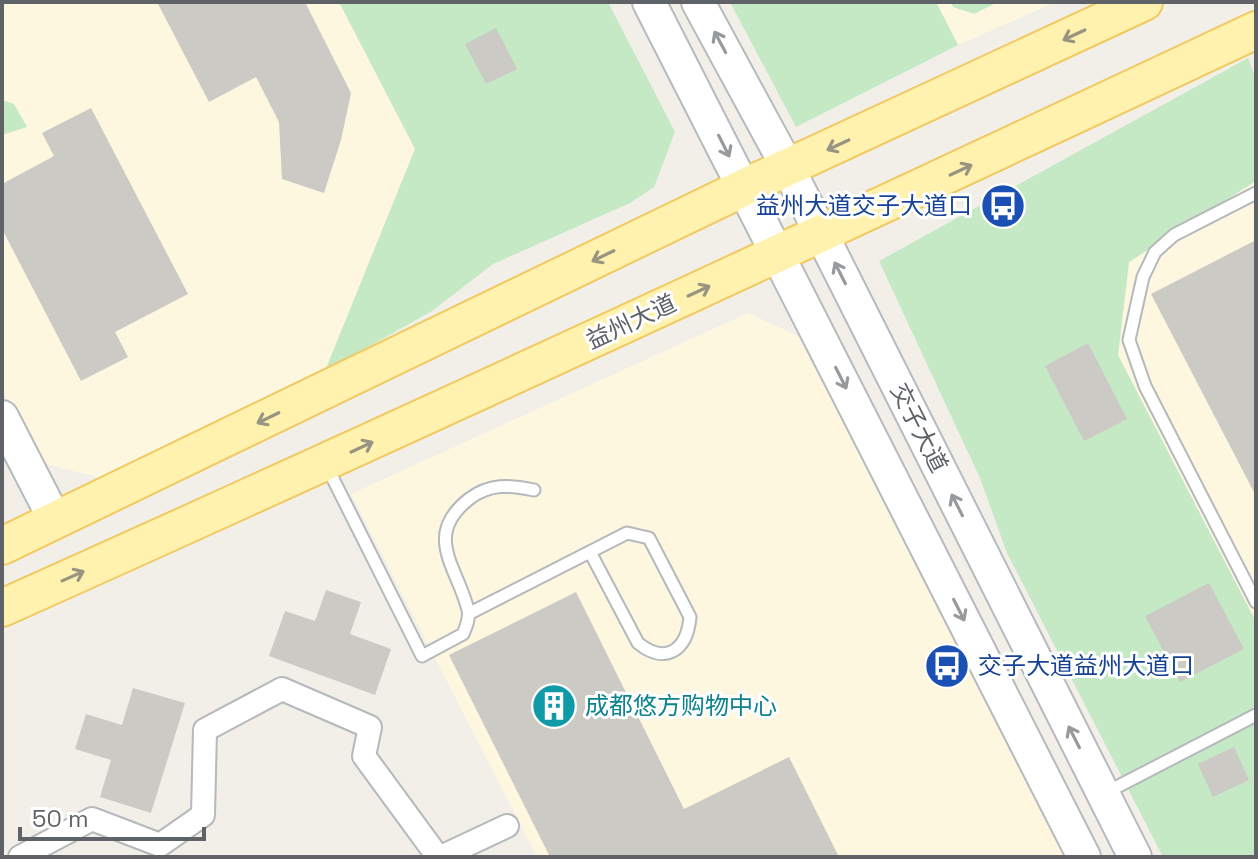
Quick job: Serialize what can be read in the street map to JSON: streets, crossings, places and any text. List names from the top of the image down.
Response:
{
  "streets": {
    "main road": ["益州大道", "交子大道"]
  },
  "crossings": [
    ["益州大道", "交子大道"]
  ],
  "places": {
    "bus stop": ["益州大道交子大道口", "交子大道益州大道口"],
    "building": ["成都悠方购物中心"]
  },
  "scale_bar": "50 m"
}
